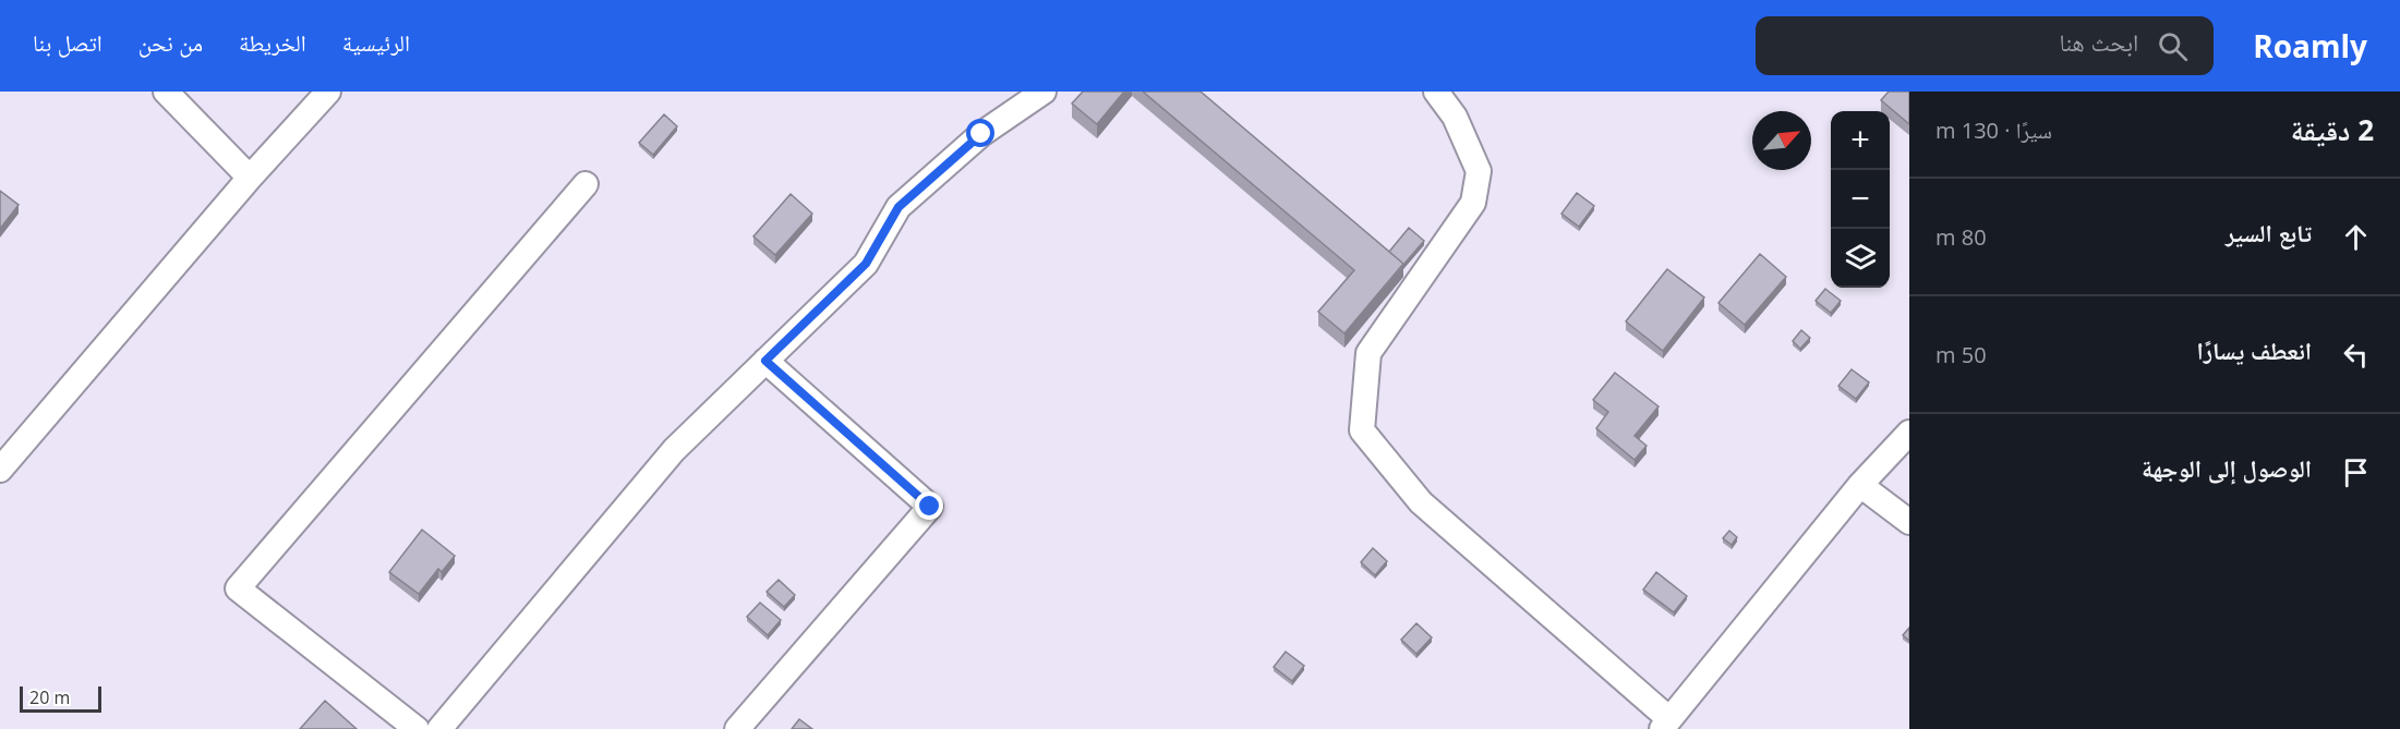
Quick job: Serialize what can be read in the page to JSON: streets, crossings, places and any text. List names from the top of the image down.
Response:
{
  "scale_bar": "20 m",
  "north": "top right",
  "page": {
    "header": "Roamly",
    "search": "ابحث هنا",
    "nav": [
      "الرئيسية",
      "الخريطة",
      "من نحن",
      "اتصل بنا"
    ],
    "heading": ["2 دقيقة", "سيرًا · 130 m"],
    "map_buttons": ["+", "−"],
    "list": [
      ["تابع السير", "80 m"],
      ["انعطف يسارًا", "50 m"],
      "الوصول إلى الوجهة"
    ],
    "scale": "20 m"
  }
}
